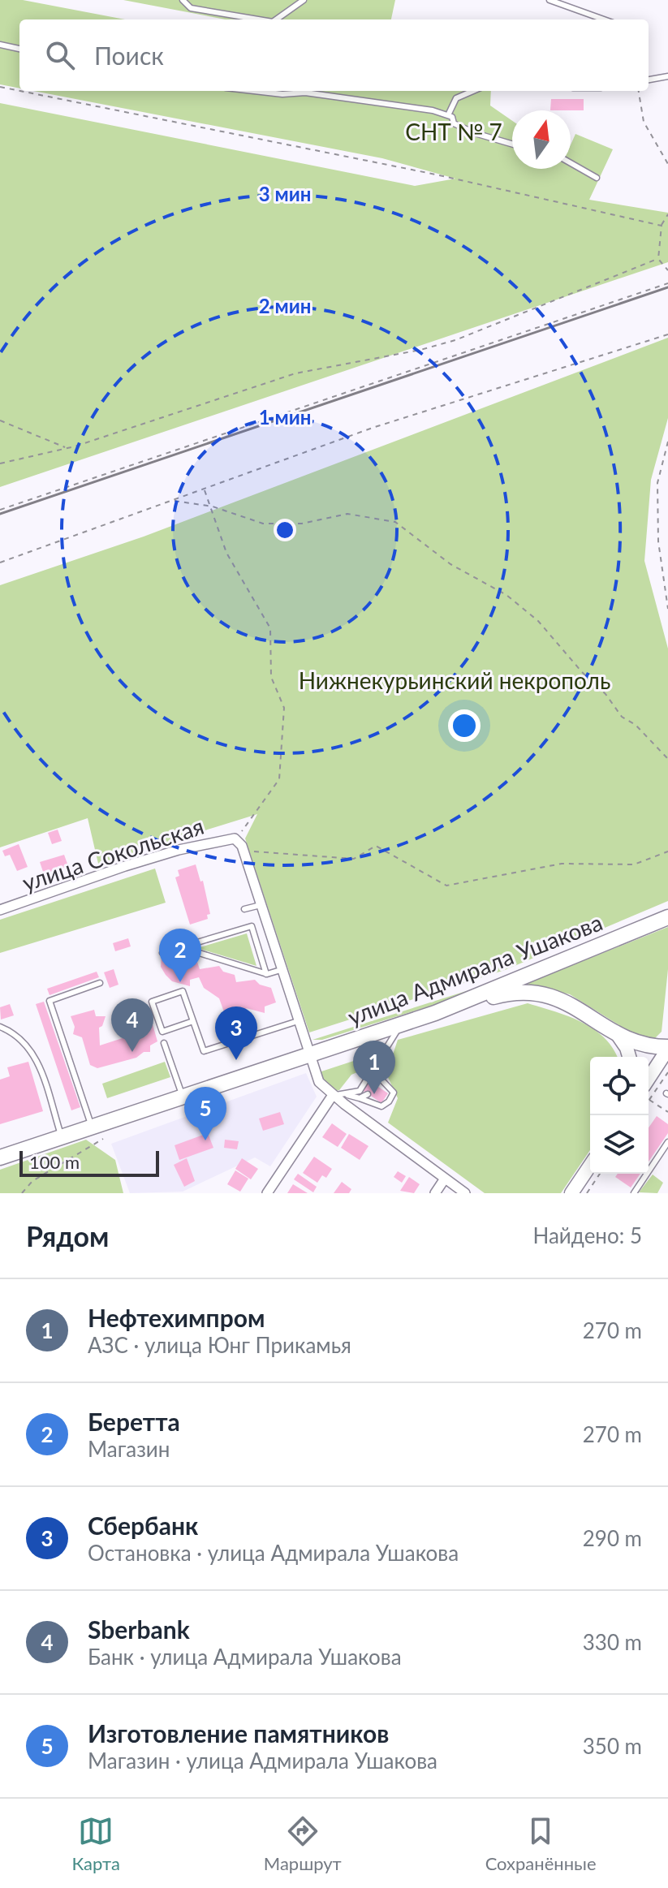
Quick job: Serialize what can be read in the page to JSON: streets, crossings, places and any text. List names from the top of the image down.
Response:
{
  "streets": {
    "main road": ["улица Адмирала Ушакова"],
    "street": ["улица Сокольская"]
  },
  "parks": ["СНТ № 7", "Нижнекурьинский некрополь"],
  "scale_bar": "100 m",
  "north": "top",
  "page": {
    "search": "Поиск",
    "pins": [
      "2",
      "4",
      "3",
      "1",
      "5"
    ],
    "scale": "100 m",
    "heading": ["Рядом", "Найдено: 5"],
    "list": [
      {
        "mark": "1",
        "name": "Нефтехимпром",
        "note": "АЗС · улица Юнг Прикамья",
        "value": "270 m"
      },
      {
        "mark": "2",
        "name": "Беретта",
        "note": "Магазин",
        "value": "270 m"
      },
      {
        "mark": "3",
        "name": "Сбербанк",
        "note": "Остановка · улица Адмирала Ушакова",
        "value": "290 m"
      },
      {
        "mark": "4",
        "name": "Sberbank",
        "note": "Банк · улица Адмирала Ушакова",
        "value": "330 m"
      },
      {
        "mark": "5",
        "name": "Изготовление памятников",
        "note": "Магазин · улица Адмирала Ушакова",
        "value": "350 m"
      }
    ],
    "nav": ["Карта", "Маршрут", "Сохранённые"]
  },
  "rings": ["3 мин", "2 мин", "1 мин"]
}
